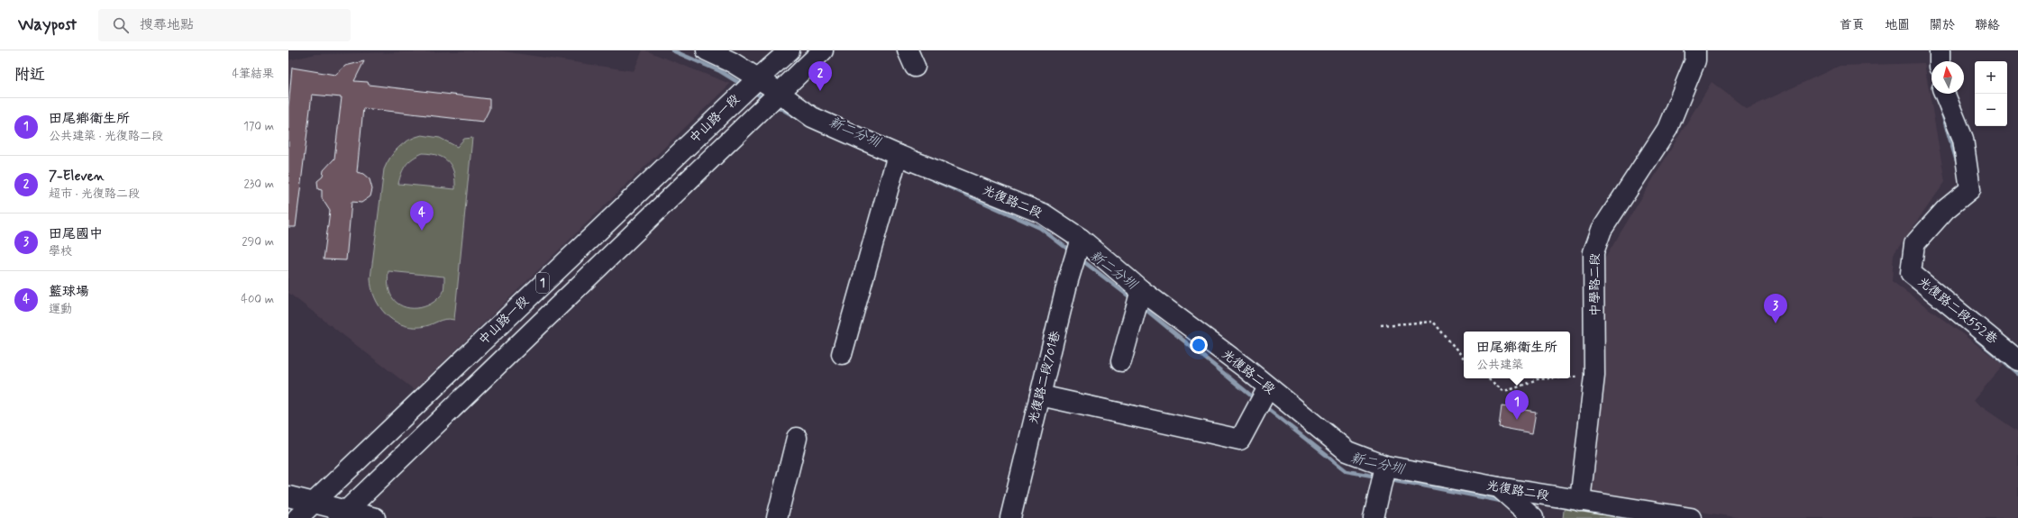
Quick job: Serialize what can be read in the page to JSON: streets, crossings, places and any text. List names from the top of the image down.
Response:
{
  "streets": {
    "street": [
      "中山路一段",
      "光復路二段",
      "1",
      "中學路二段",
      "光復路二段552巷",
      "光復路二段701巷"
    ]
  },
  "crossings": [
    ["中山路一段", "光復路二段"],
    ["光復路二段", "中學路二段"],
    ["光復路二段", "光復路二段701巷"]
  ],
  "water": ["新二分圳"],
  "north": "top",
  "page": {
    "header": "Waypost",
    "search": "搜尋地點",
    "nav": [
      "首頁",
      "地圖",
      "關於",
      "聯絡"
    ],
    "heading": ["附近", "4筆結果"],
    "map_buttons": ["+", "−"],
    "pins": [
      "2",
      "4",
      "3",
      "1"
    ],
    "list": [
      {
        "mark": "1",
        "name": "田尾鄉衛生所",
        "note": "公共建築 · 光復路二段",
        "value": "170 m"
      },
      {
        "mark": "2",
        "name": "7-Eleven",
        "note": "超市 · 光復路二段",
        "value": "230 m"
      },
      {
        "mark": "3",
        "name": "田尾國中",
        "note": "學校",
        "value": "290 m"
      },
      {
        "mark": "4",
        "name": "籃球場",
        "note": "運動",
        "value": "400 m"
      }
    ],
    "popup": ["田尾鄉衛生所", "公共建築"]
  }
}
